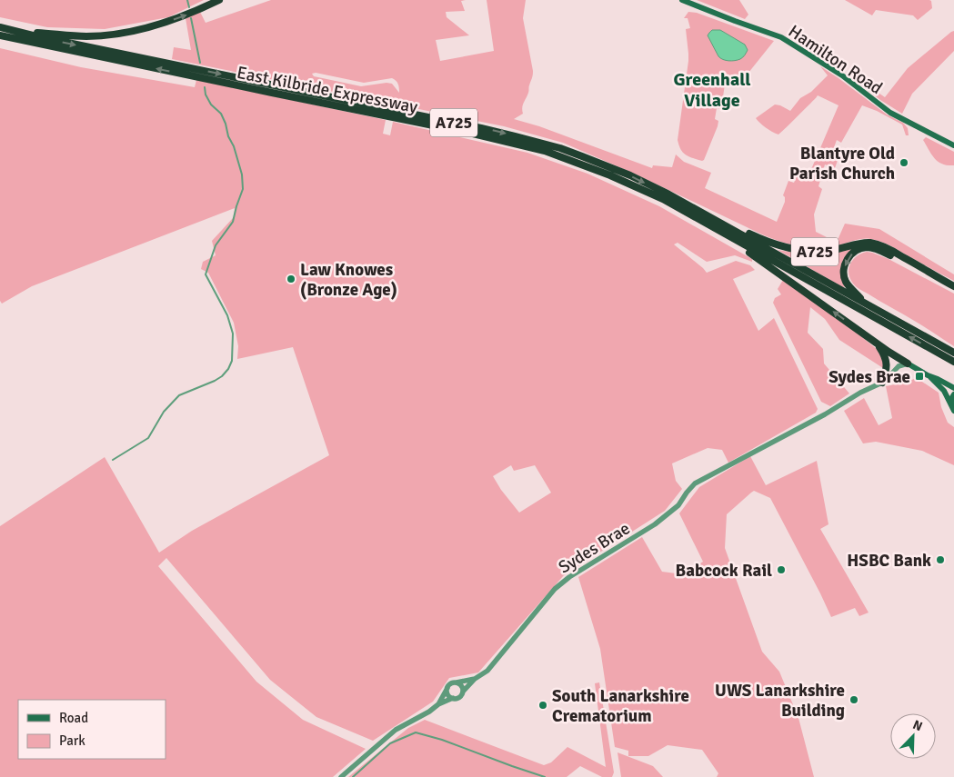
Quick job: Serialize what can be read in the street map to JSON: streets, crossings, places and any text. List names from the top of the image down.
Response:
{
  "streets": {
    "highway": ["East Kilbride Expressway", "A725"],
    "main road": ["Hamilton Road"],
    "street": ["Sydes Brae"]
  },
  "crossings": [
    ["East Kilbride Expressway", "A725"],
    ["A725", "Sydes Brae"]
  ],
  "districts": ["Greenhall Village"],
  "places": {
    "other": [
      "Blantyre Old Parish Church",
      "Law Knowes (Bronze Age)",
      "HSBC Bank",
      "Babcock Rail",
      "UWS Lanarkshire Building",
      "South Lanarkshire Crematorium"
    ],
    "transit": ["Sydes Brae"]
  },
  "legend": ["Road", "Park"],
  "north": "top right"
}
